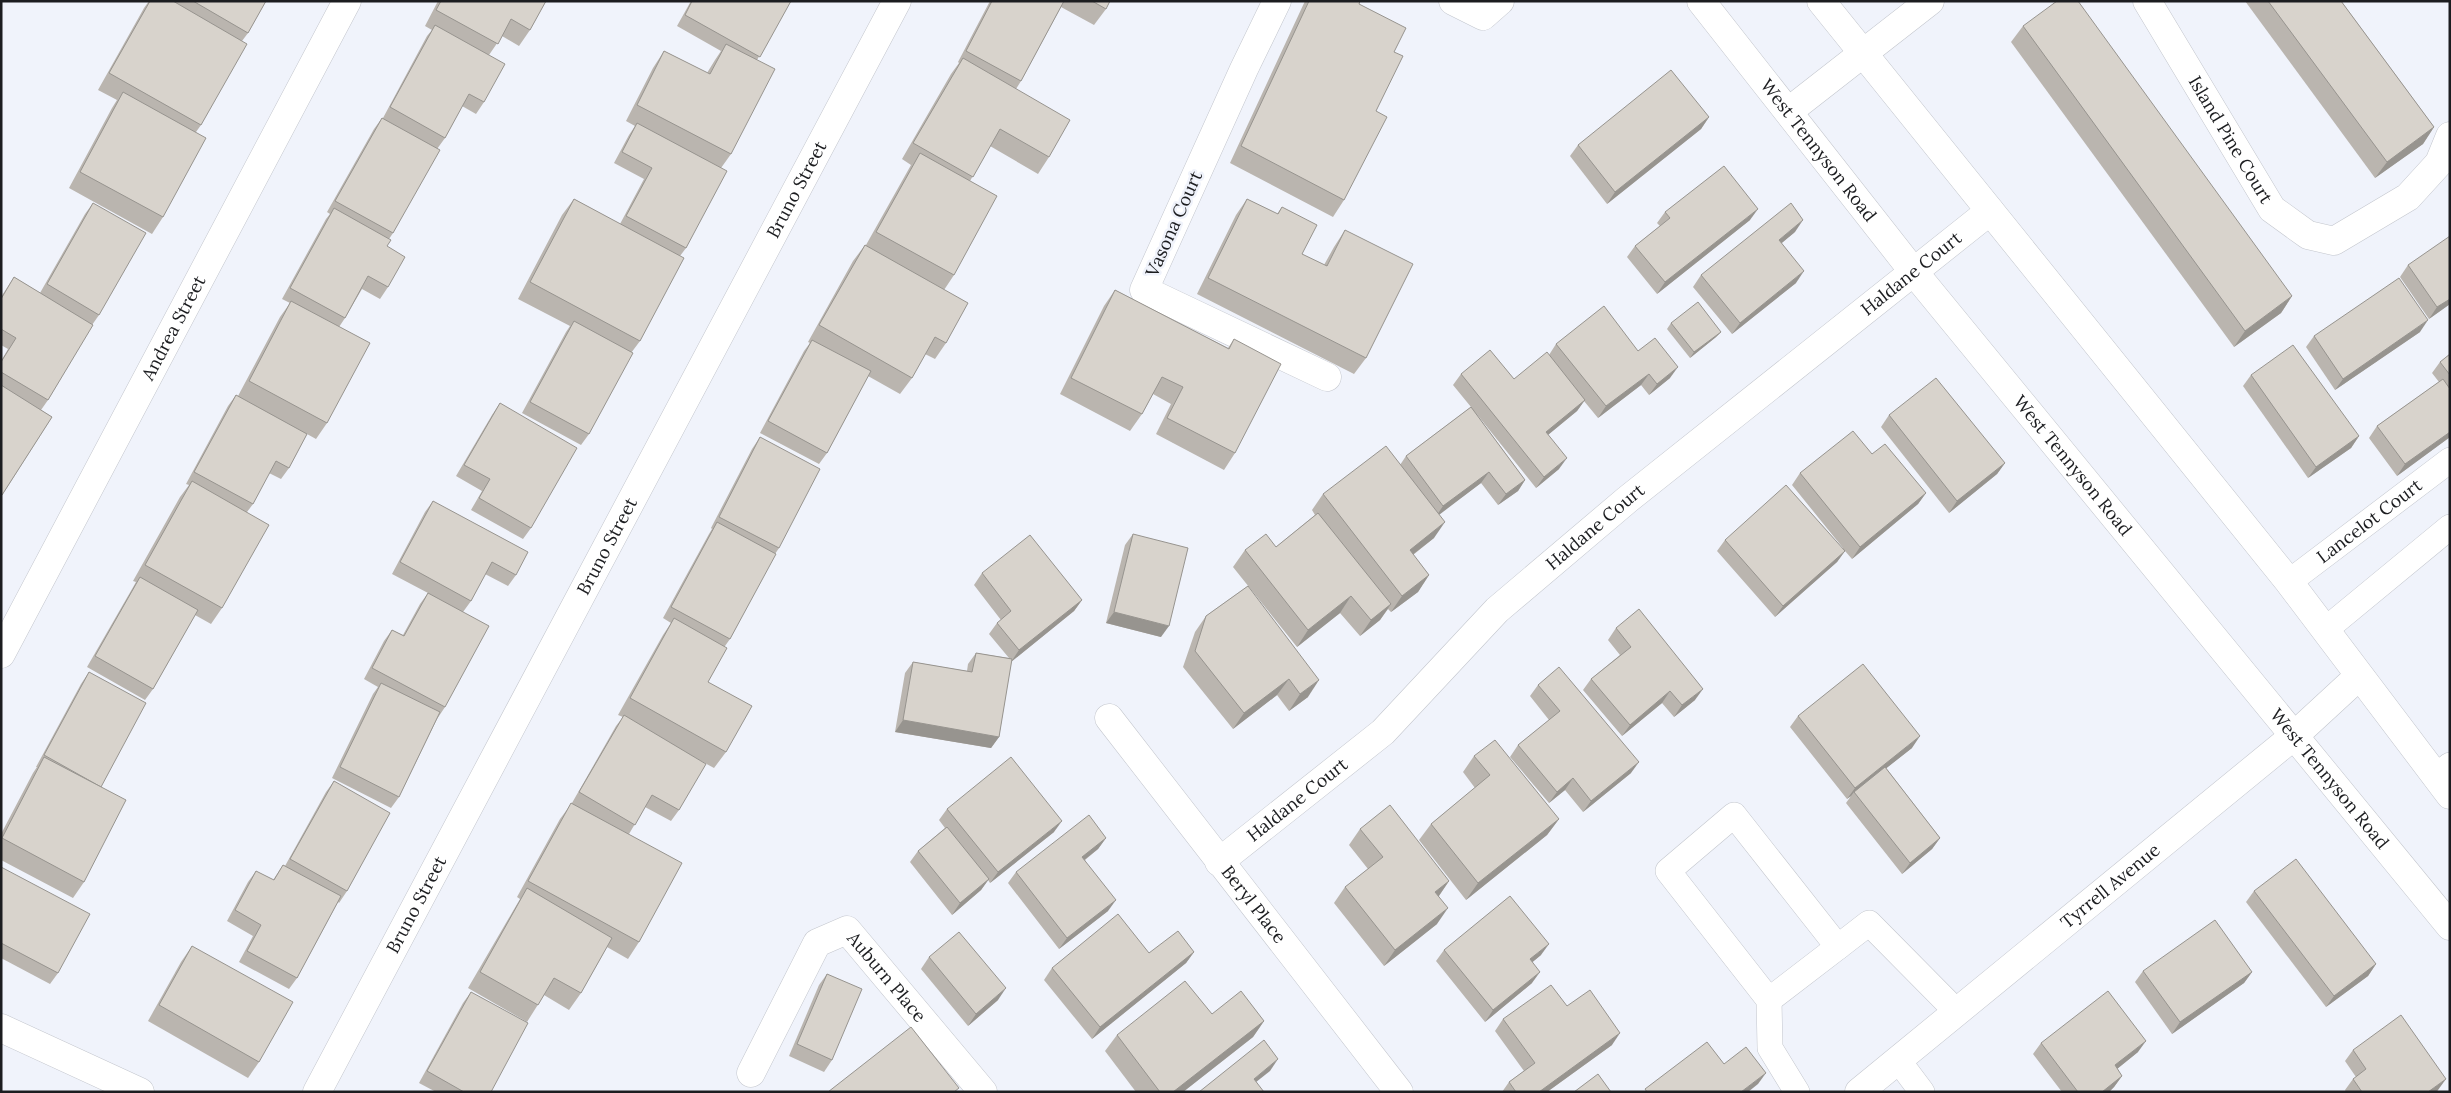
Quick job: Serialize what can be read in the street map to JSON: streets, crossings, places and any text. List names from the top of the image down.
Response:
{
  "streets": {
    "street": [
      "Island Pine Court",
      "West Tennyson Road",
      "Bruno Street",
      "Vasona Court",
      "Haldane Court",
      "Andrea Street",
      "Tyrrell Avenue",
      "Beryl Place",
      "Auburn Place"
    ],
    "lane": ["Lancelot Court"]
  },
  "crossings": [
    ["West Tennyson Road", "Haldane Court"],
    ["West Tennyson Road", "Tyrrell Avenue"],
    ["Haldane Court", "Beryl Place"]
  ]
}
